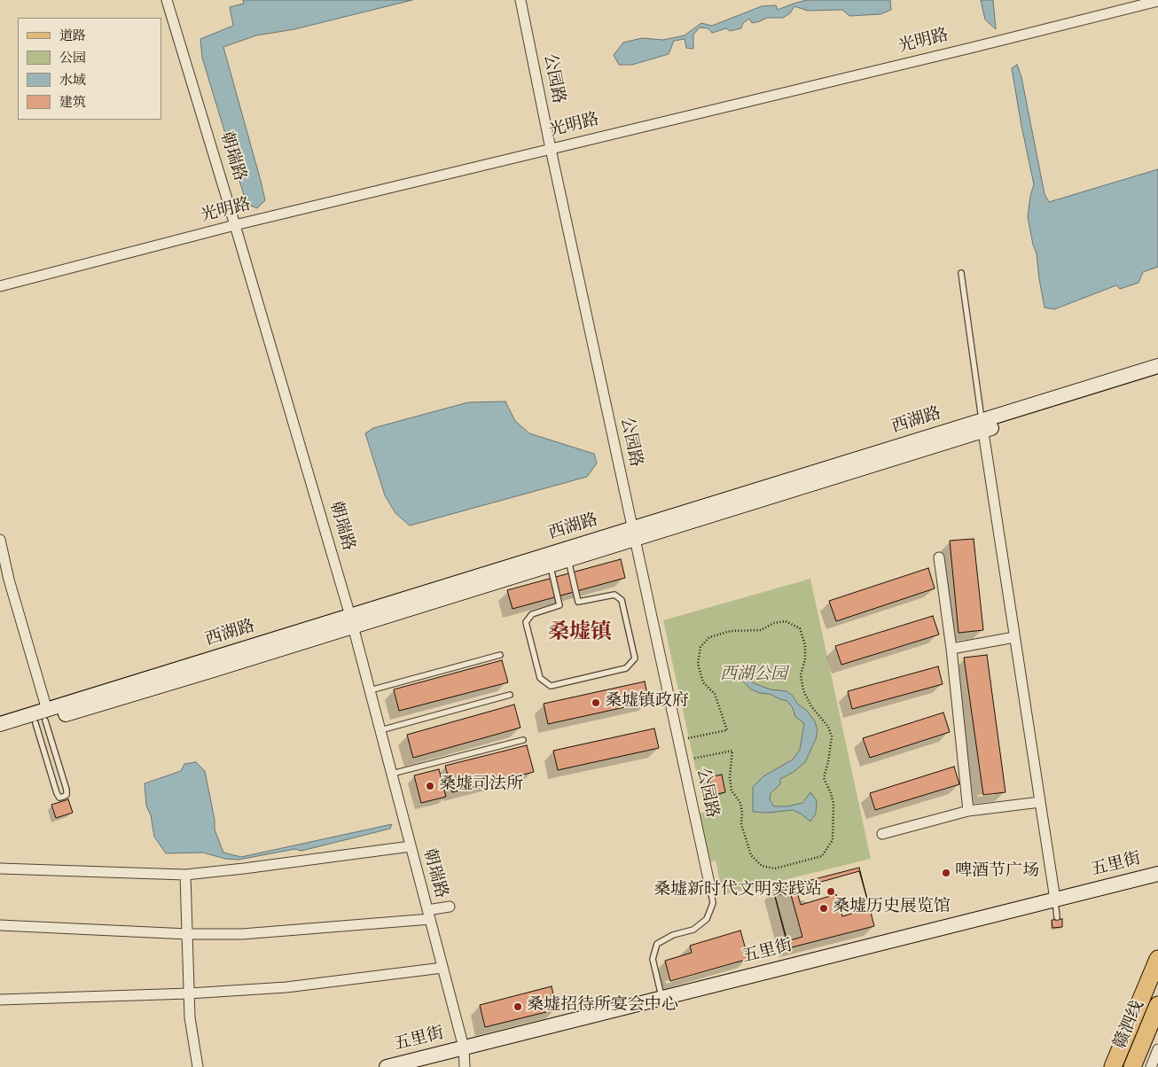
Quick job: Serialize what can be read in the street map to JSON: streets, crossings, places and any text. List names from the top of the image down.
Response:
{
  "streets": {
    "main road": ["西湖路", "五里街", "赣泗线"],
    "street": ["光明路", "公园路", "朝瑞路"]
  },
  "crossings": [
    ["光明路", "公园路"],
    ["光明路", "朝瑞路"],
    ["公园路", "西湖路"],
    ["朝瑞路", "西湖路"],
    ["朝瑞路", "五里街"]
  ],
  "districts": ["桑墟镇"],
  "parks": ["西湖公园"],
  "places": [
    "桑墟镇政府",
    "桑墟司法所",
    "啤酒节广场",
    "桑墟新时代文明实践站",
    "桑墟历史展览馆",
    "桑墟招待所宴会中心"
  ],
  "legend": [
    "道路",
    "公园",
    "水域",
    "建筑"
  ]
}
